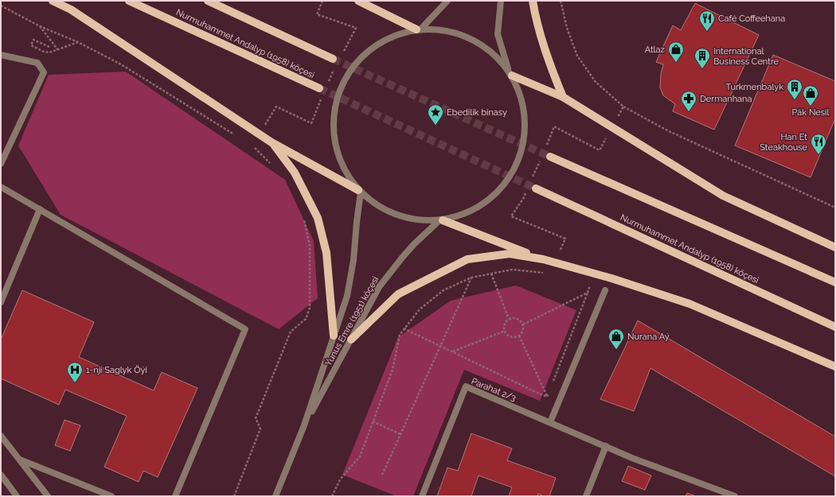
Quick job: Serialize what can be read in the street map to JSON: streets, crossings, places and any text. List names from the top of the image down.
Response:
{
  "streets": {
    "main road": ["Nurmuhammet Andalyp (1958) köçesi"],
    "street": ["Ýunus Emre (1951) köçesi", "Parahat 2/3"]
  },
  "places": {
    "restaurant": ["Café Coffeehana", "Han Et Steakhouse"],
    "shop": ["Atlaz", "Päk Nesil", "Nurana Aý"],
    "building": ["International Business Centre", "Turkmenbalyk"],
    "pharmacy": ["Dermanhana"],
    "place": ["Ebedilik binasy"],
    "hospital": ["1-nji Saglyk Öýi"]
  }
}
